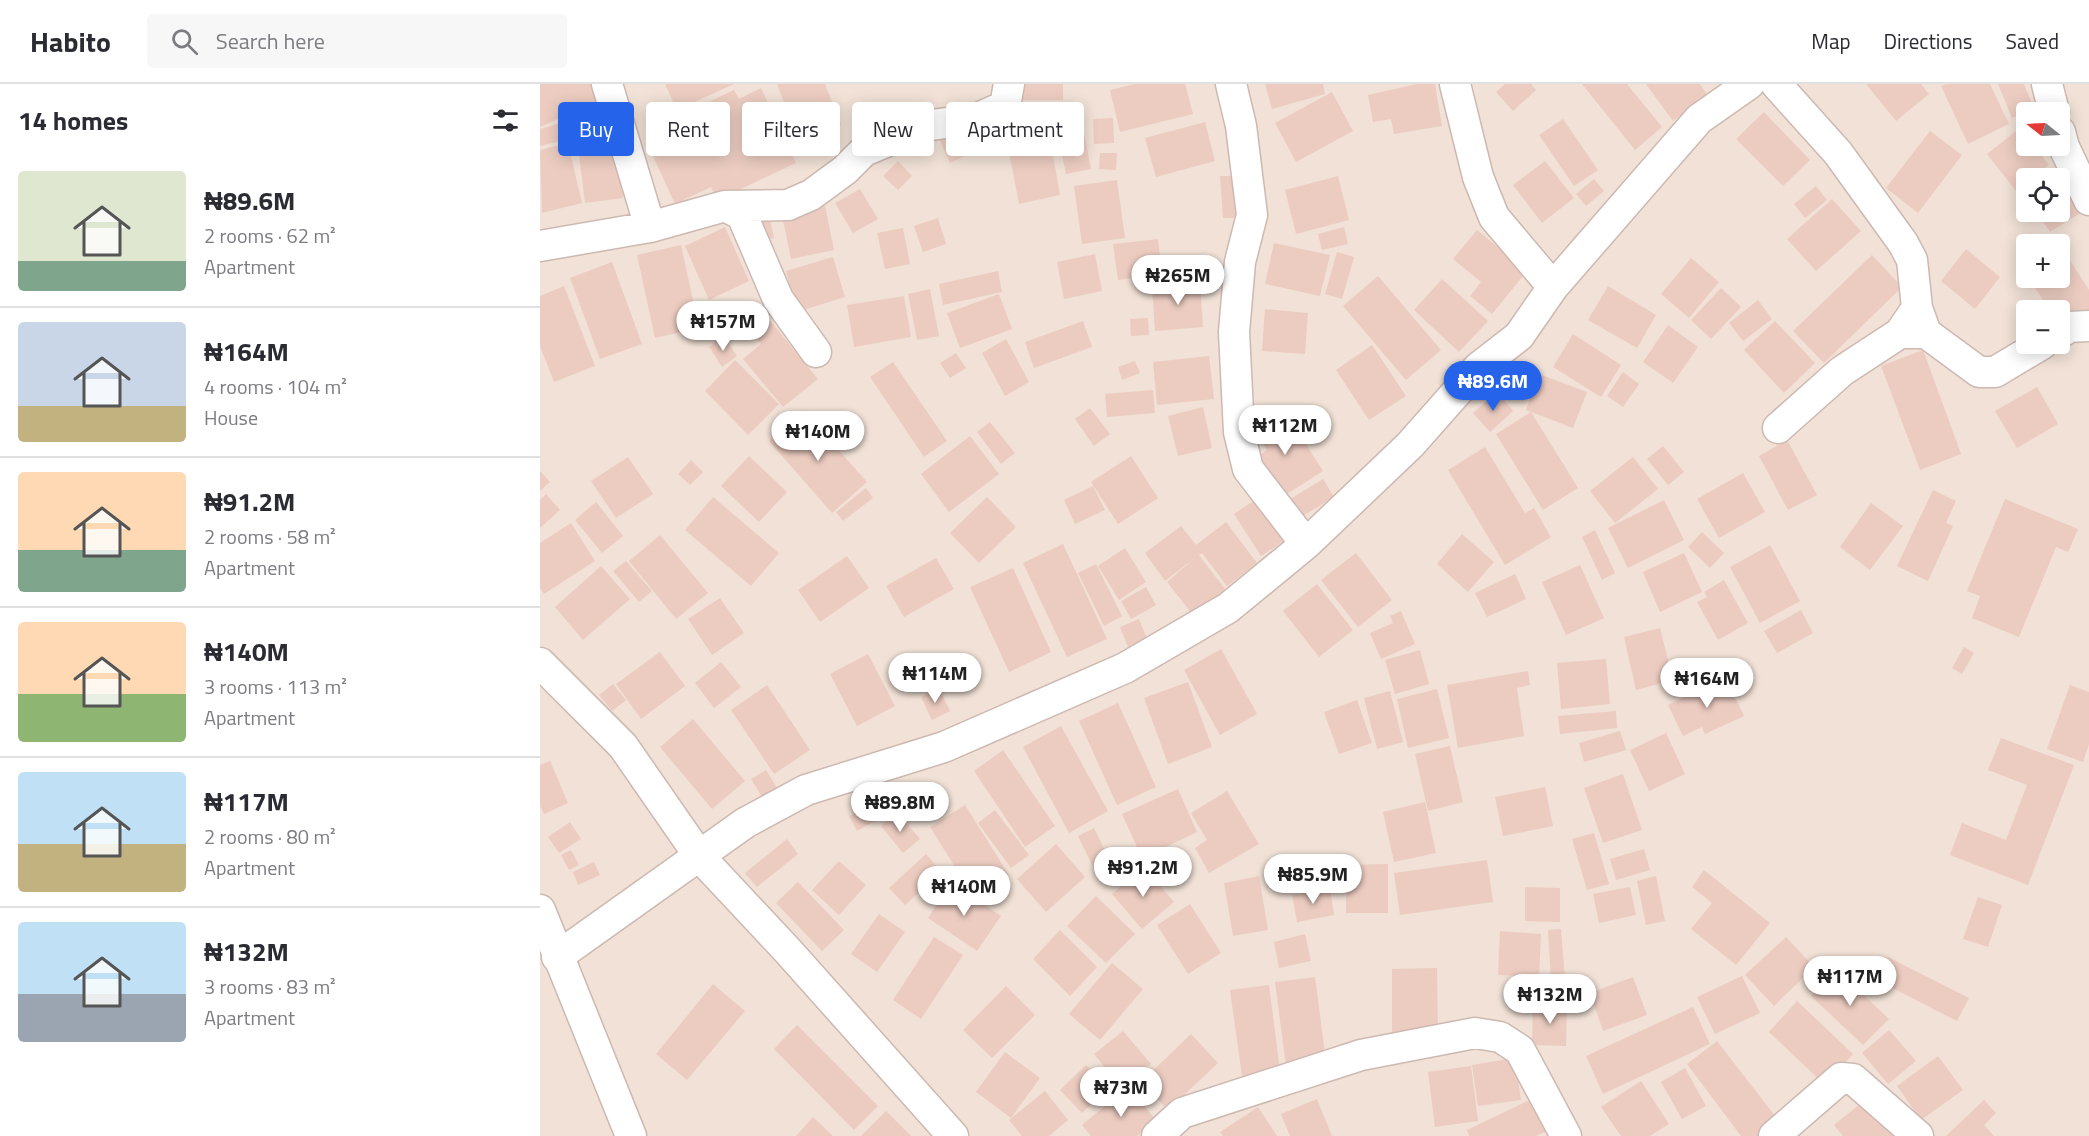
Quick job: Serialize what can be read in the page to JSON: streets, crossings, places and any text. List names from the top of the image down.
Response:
{
  "north": "left",
  "page": {
    "header": "Habito",
    "search": "Search here",
    "nav": ["Map", "Directions", "Saved"],
    "heading": "14 homes",
    "map_buttons": ["+", "−"],
    "chip": [
      "Buy",
      "Rent",
      "Filters",
      "New",
      "Apartment"
    ],
    "list": [
      {
        "name": "₦89.6M",
        "note": "2 rooms · 62 m² · Apartment"
      },
      {
        "name": "₦164M",
        "note": "4 rooms · 104 m² · House"
      },
      {
        "name": "₦91.2M",
        "note": "2 rooms · 58 m² · Apartment"
      },
      {
        "name": "₦140M",
        "note": "3 rooms · 113 m² · Apartment"
      },
      {
        "name": "₦117M",
        "note": "2 rooms · 80 m² · Apartment"
      },
      {
        "name": "₦132M",
        "note": "3 rooms · 83 m² · Apartment"
      }
    ],
    "price": [
      "₦265M",
      "₦157M",
      "₦89.6M",
      "₦112M",
      "₦140M",
      "₦114M",
      "₦164M",
      "₦89.8M",
      "₦91.2M",
      "₦85.9M",
      "₦140M",
      "₦117M",
      "₦132M",
      "₦73M"
    ]
  }
}
